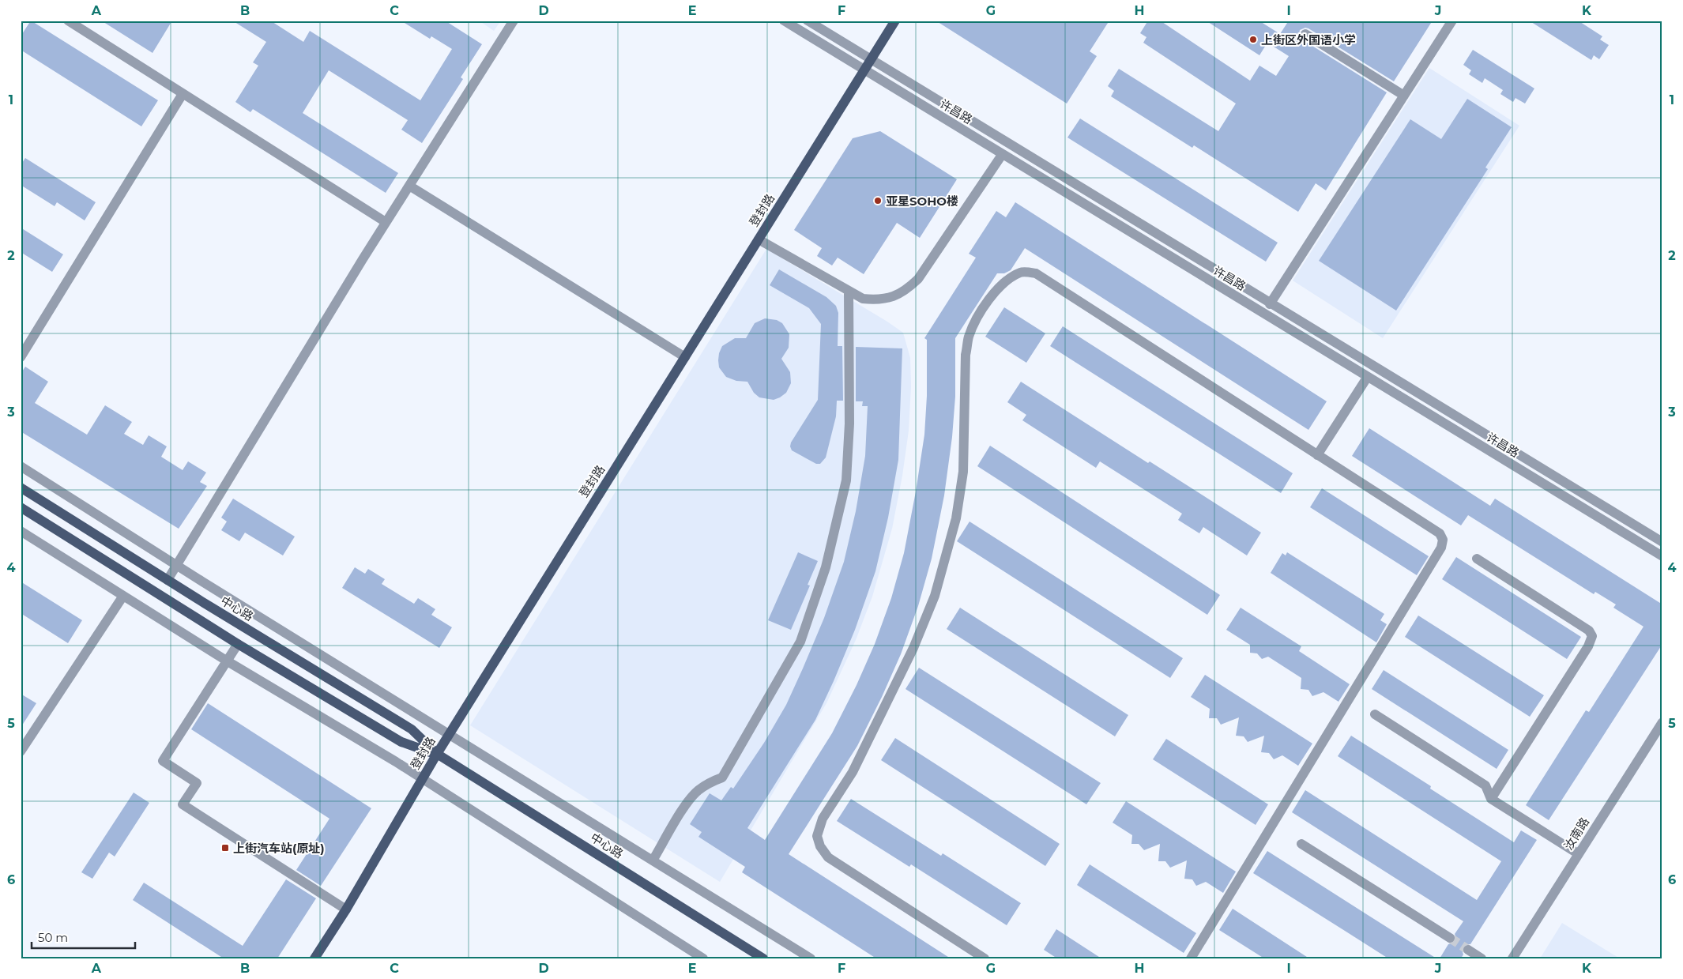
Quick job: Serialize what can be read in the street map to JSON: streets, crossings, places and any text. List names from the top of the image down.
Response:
{
  "streets": {
    "main road": ["登封路", "中心路"],
    "street": ["许昌路", "汝南路"]
  },
  "crossings": [
    ["许昌路", "登封路"],
    ["登封路", "中心路"]
  ],
  "places": {
    "other": ["上街区外国语小学", "亚星SOHO楼"],
    "transit": ["上街汽车站(原址)"]
  },
  "scale_bar": "50 m",
  "grid": {
    "columns": [
      "A",
      "B",
      "C",
      "D",
      "E",
      "F",
      "G",
      "H",
      "I",
      "J",
      "K"
    ],
    "rows": [
      "1",
      "2",
      "3",
      "4",
      "5",
      "6"
    ]
  }
}
